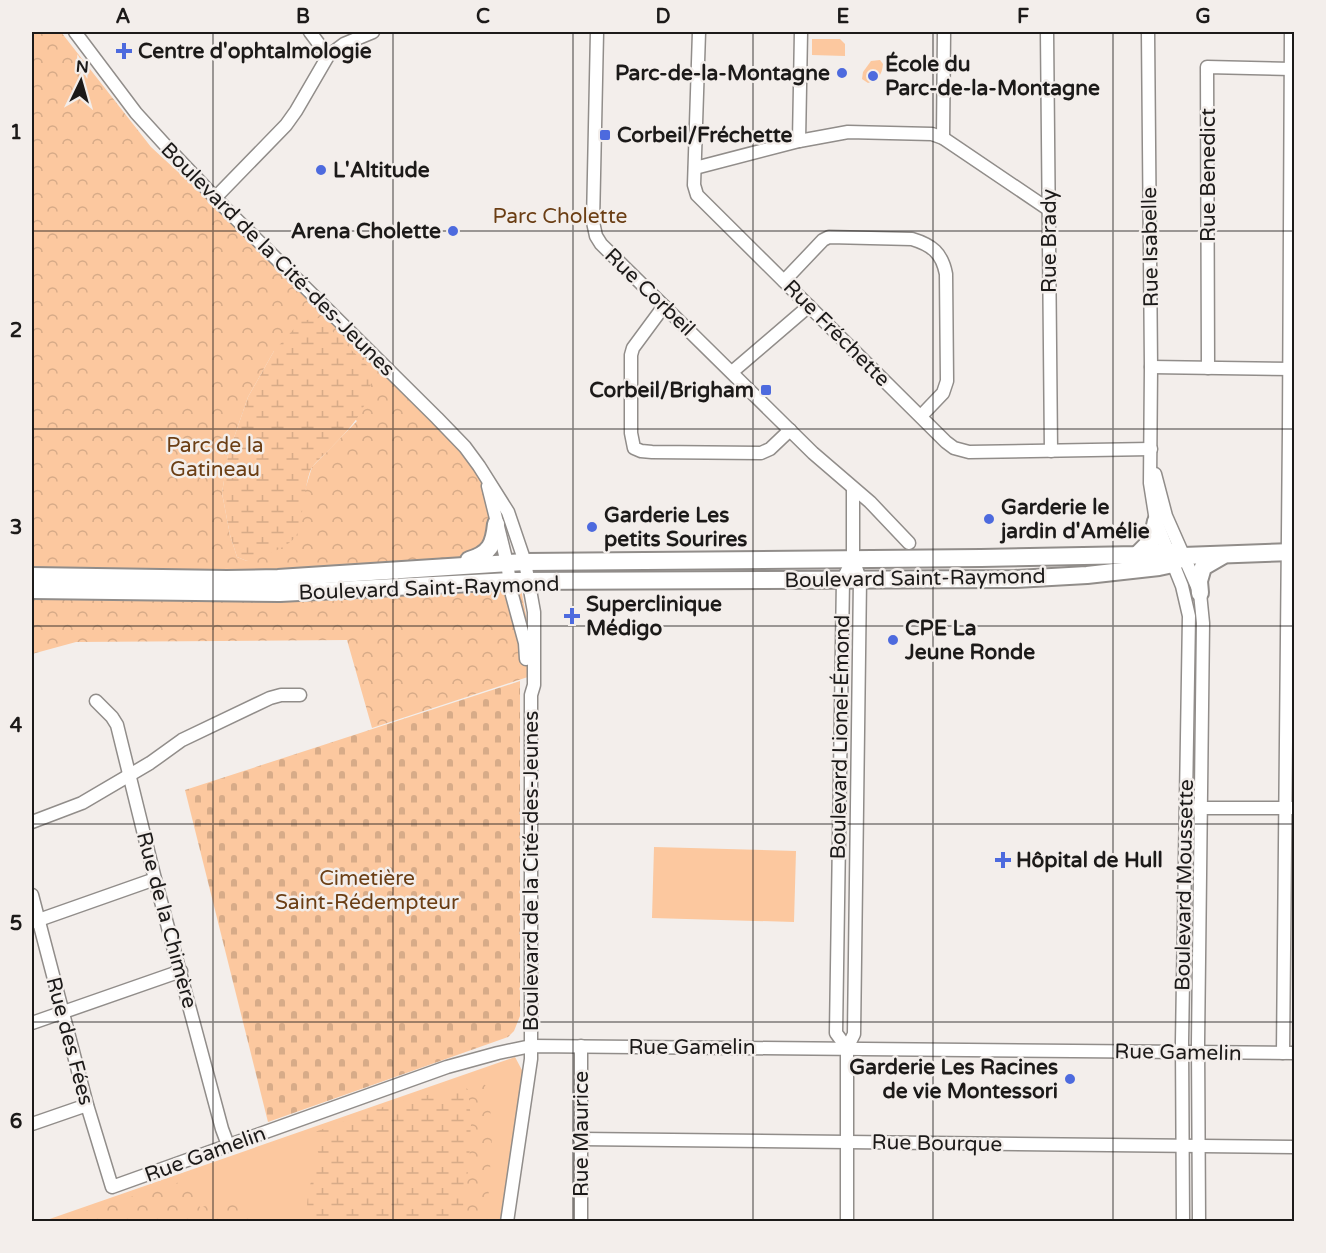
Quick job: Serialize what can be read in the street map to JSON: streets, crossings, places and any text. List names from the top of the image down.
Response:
{
  "streets": {
    "main road": ["Boulevard Saint-Raymond"],
    "street": [
      "Rue Benedict",
      "Rue Brady",
      "Rue Isabelle",
      "Boulevard de la Cité-des-Jeunes",
      "Rue Corbeil",
      "Rue Fréchette",
      "Boulevard Lionel-Émond",
      "Boulevard Moussette",
      "Rue de la Chimère",
      "Rue des Fées",
      "Rue Gamelin",
      "Rue Maurice",
      "Rue Bourque"
    ]
  },
  "crossings": [
    ["Rue Brady", "Rue Fréchette"],
    ["Rue Isabelle", "Rue Fréchette"],
    ["Rue Isabelle", "Boulevard Saint-Raymond"],
    ["Rue Isabelle", "Boulevard Moussette"],
    ["Boulevard de la Cité-des-Jeunes", "Boulevard Saint-Raymond"],
    ["Boulevard de la Cité-des-Jeunes", "Rue Gamelin"],
    ["Boulevard Saint-Raymond", "Boulevard Lionel-Émond"],
    ["Boulevard Saint-Raymond", "Boulevard Moussette"],
    ["Boulevard Lionel-Émond", "Rue Gamelin"],
    ["Boulevard Lionel-Émond", "Rue Bourque"],
    ["Boulevard Moussette", "Rue Gamelin"],
    ["Boulevard Moussette", "Rue Bourque"],
    ["Rue de la Chimère", "Rue Gamelin"],
    ["Rue des Fées", "Rue Gamelin"],
    ["Rue Gamelin", "Rue Maurice"],
    ["Rue Maurice", "Rue Bourque"]
  ],
  "parks": ["Parc Cholette", "Parc de la Gatineau", "Cimetière Saint-Rédempteur"],
  "places": {
    "health": ["Centre d'ophtalmologie", "Superclinique Médigo", "Hôpital de Hull"],
    "other": [
      "Parc-de-la-Montagne",
      "École du Parc-de-la-Montagne",
      "L'Altitude",
      "Arena Cholette",
      "Garderie le jardin d'Amélie",
      "Garderie Les petits Sourires",
      "CPE La Jeune Ronde",
      "Garderie Les Racines de vie Montessori"
    ],
    "transit": ["Corbeil/Fréchette", "Corbeil/Brigham"]
  },
  "north": "top",
  "grid": {
    "columns": [
      "A",
      "B",
      "C",
      "D",
      "E",
      "F",
      "G"
    ],
    "rows": [
      "1",
      "2",
      "3",
      "4",
      "5",
      "6"
    ]
  }
}
